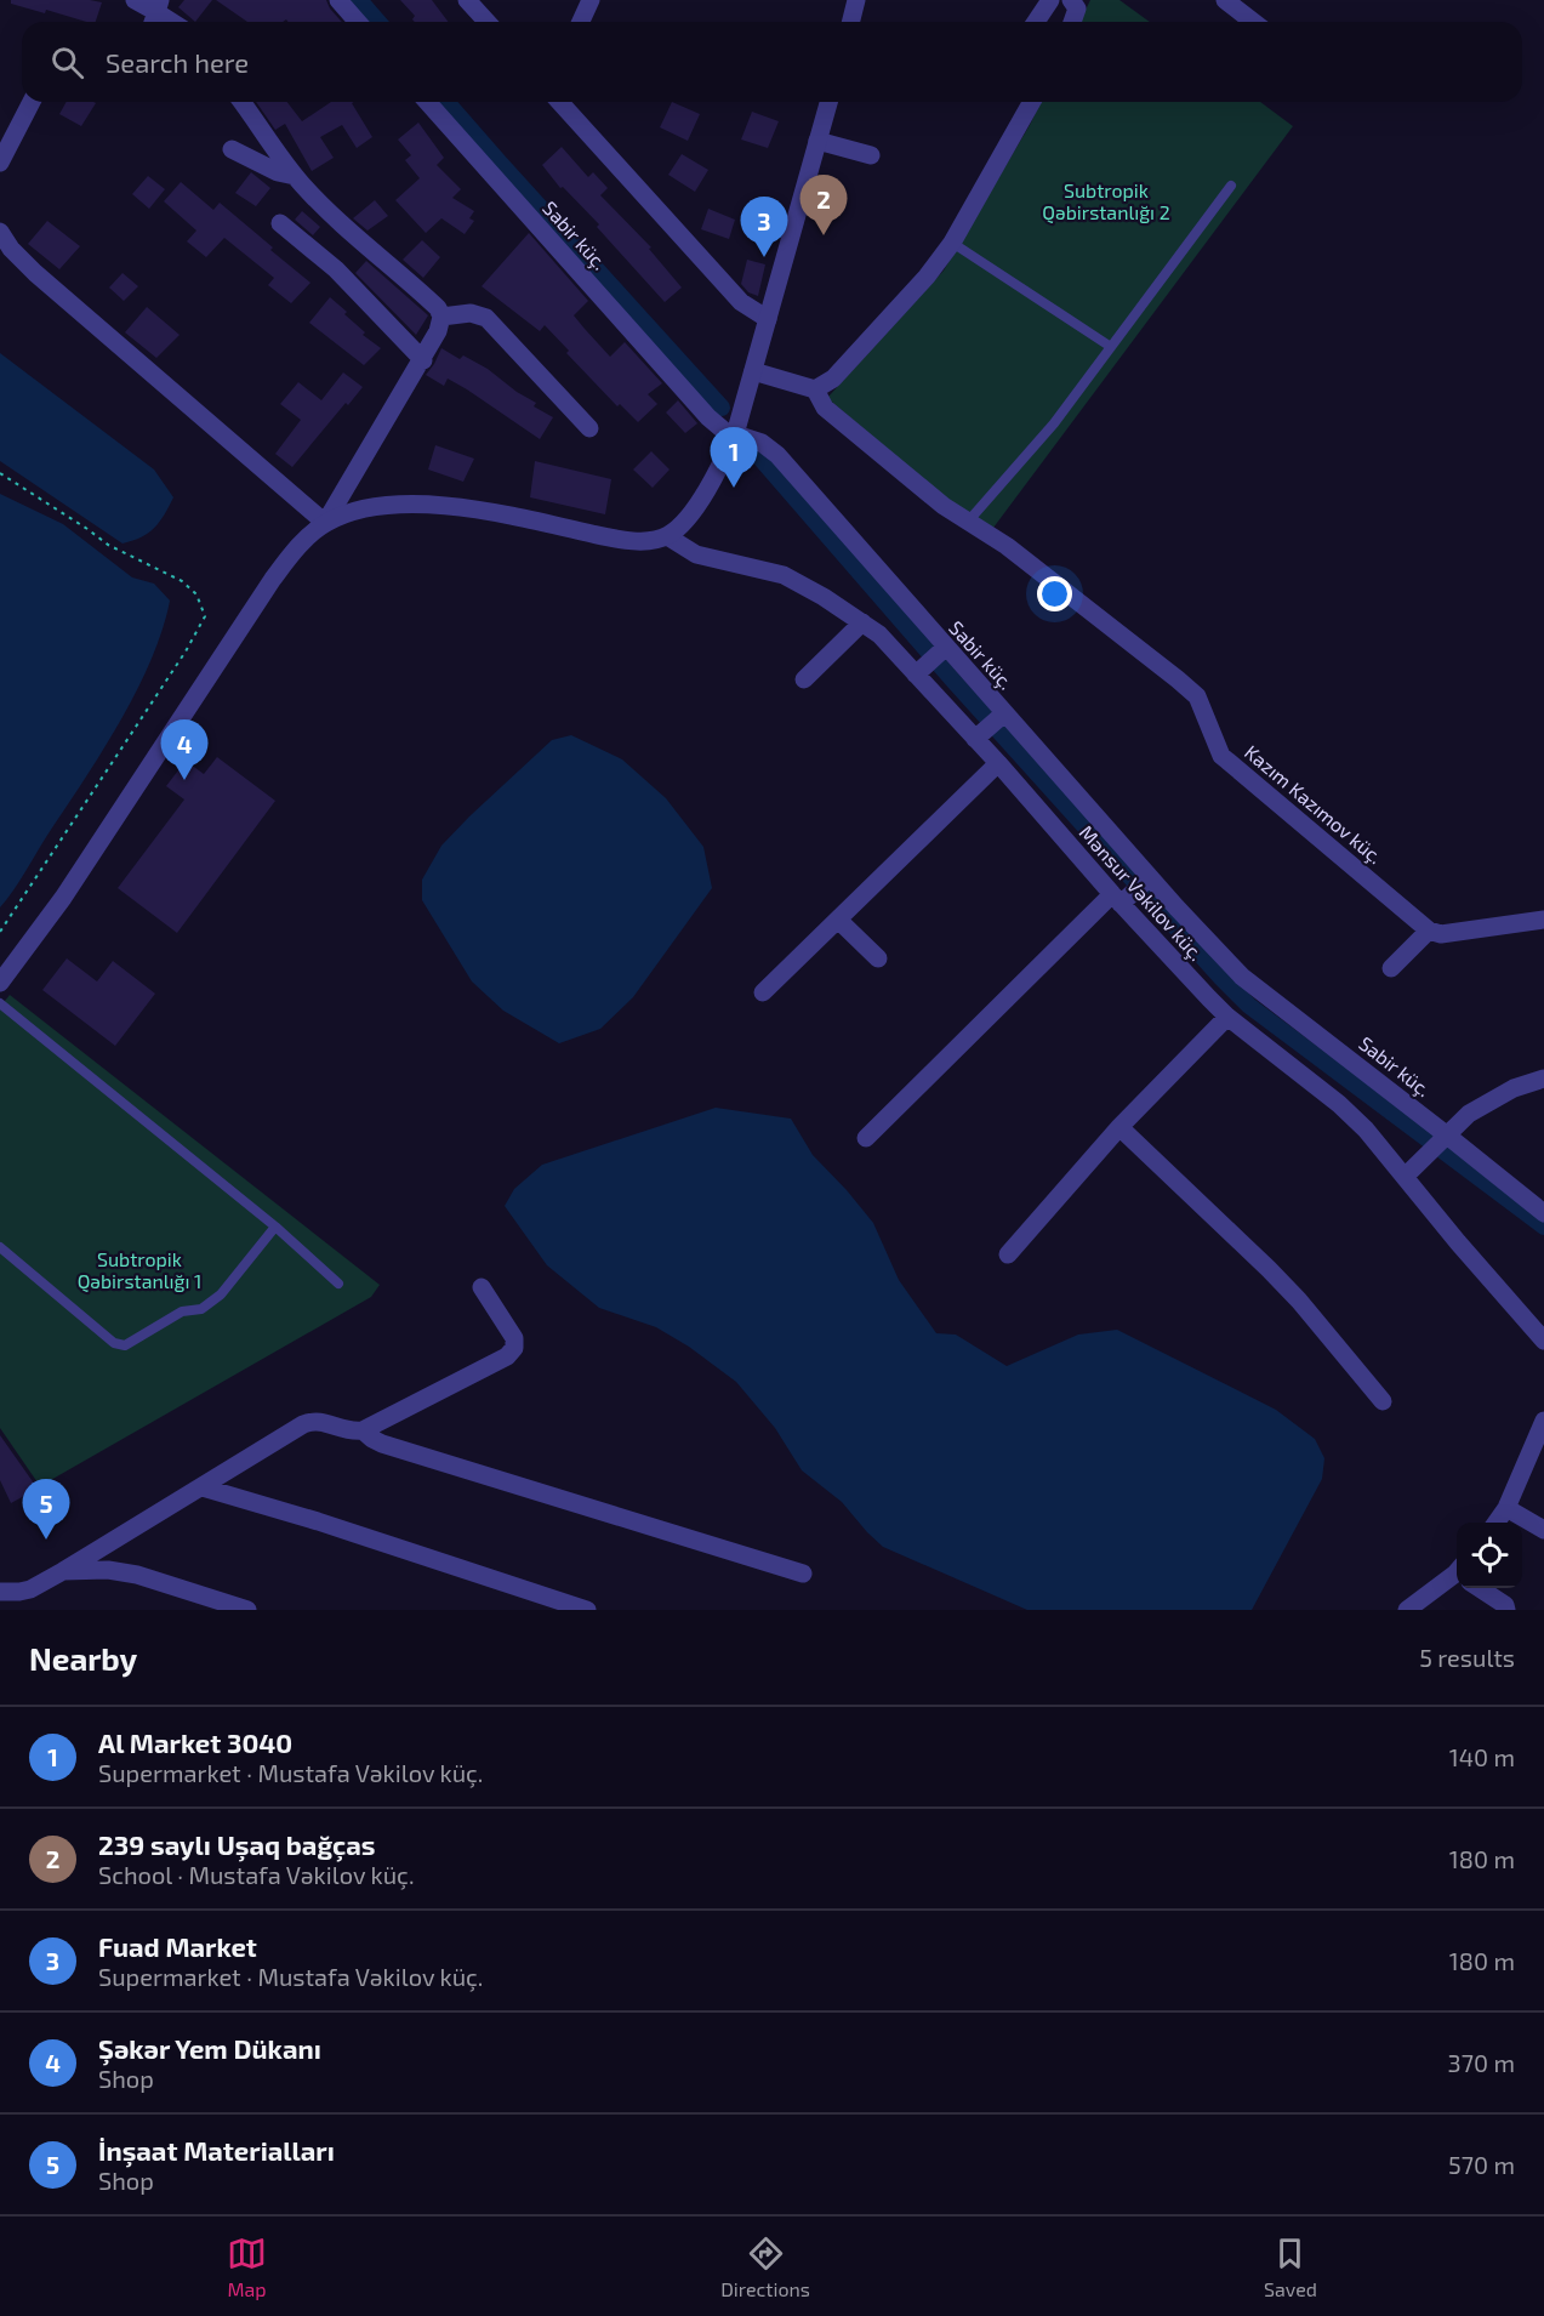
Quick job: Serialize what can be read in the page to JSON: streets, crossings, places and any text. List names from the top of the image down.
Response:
{
  "streets": {
    "street": ["Sabir küç.", "Kazım Kazımov küç.", "Mənsur Vəkilov küç."]
  },
  "parks": ["Subtropik Qəbirstanlığı 2", "Subtropik Qəbirstanlığı 1"],
  "page": {
    "search": "Search here",
    "pins": [
      "2",
      "3",
      "1",
      "4",
      "5"
    ],
    "heading": ["Nearby", "5 results"],
    "list": [
      {
        "mark": "1",
        "name": "Al Market 3040",
        "note": "Supermarket · Mustafa Vəkilov küç.",
        "value": "140 m"
      },
      {
        "mark": "2",
        "name": "239 saylı Uşaq bağças",
        "note": "School · Mustafa Vəkilov küç.",
        "value": "180 m"
      },
      {
        "mark": "3",
        "name": "Fuad Market",
        "note": "Supermarket · Mustafa Vəkilov küç.",
        "value": "180 m"
      },
      {
        "mark": "4",
        "name": "Şəkər Yem Dükanı",
        "note": "Shop",
        "value": "370 m"
      },
      {
        "mark": "5",
        "name": "İnşaat Materialları",
        "note": "Shop",
        "value": "570 m"
      }
    ],
    "nav": ["Map", "Directions", "Saved"]
  }
}
